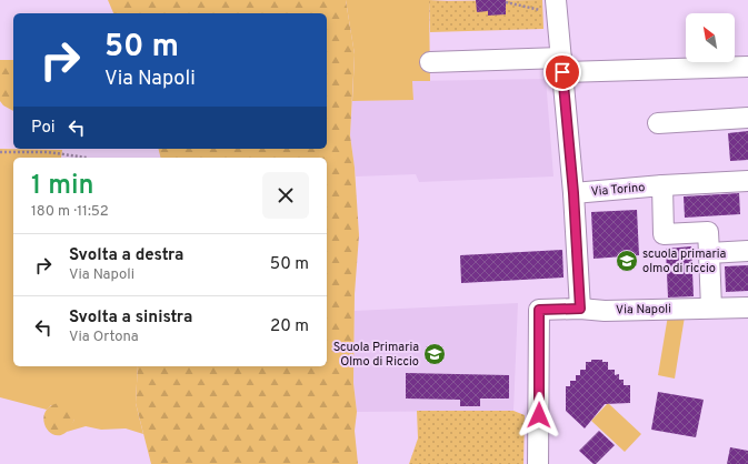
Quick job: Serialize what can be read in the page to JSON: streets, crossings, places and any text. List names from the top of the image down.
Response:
{
  "streets": {
    "street": ["Via Torino", "Via Napoli"]
  },
  "crossings": [
    ["Via Torino", "Via Napoli"]
  ],
  "places": {
    "school or university": ["scuola primaria olmo di riccio", "Scuola Primaria Olmo di Riccio"]
  },
  "north": "top left",
  "page": {
    "turn": ["50 m", "Via Napoli"],
    "then": "Poi",
    "heading": ["1 min", "180 m · 11:52"],
    "list": [
      {
        "name": "Svolta a destra",
        "note": "Via Napoli",
        "value": "50 m"
      },
      {
        "name": "Svolta a sinistra",
        "note": "Via Ortona",
        "value": "20 m"
      }
    ]
  }
}
